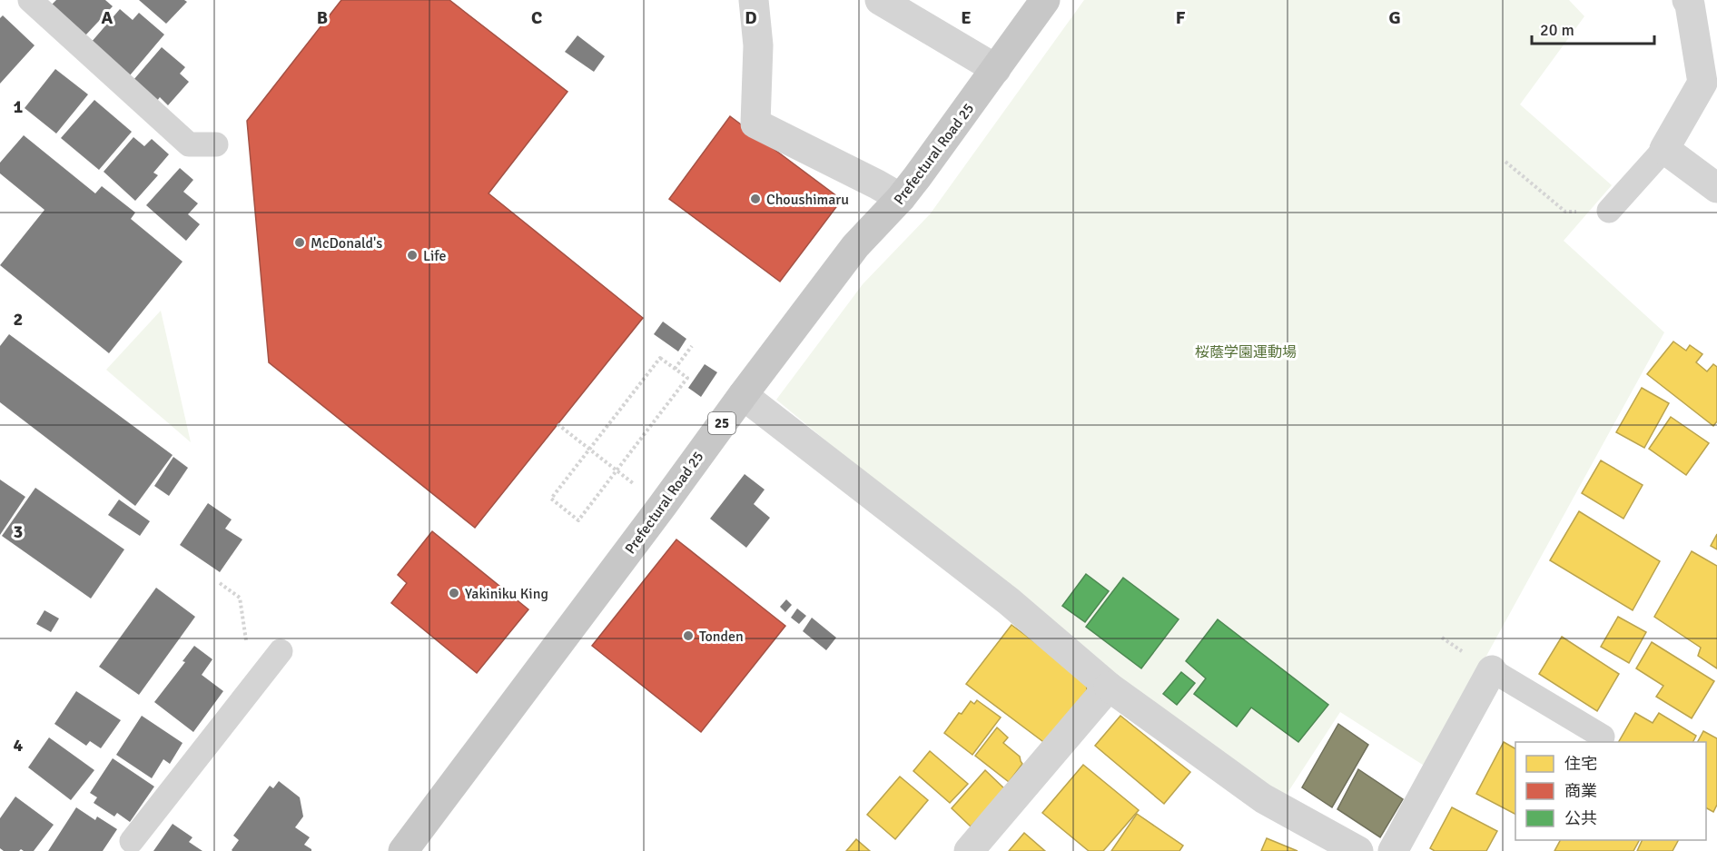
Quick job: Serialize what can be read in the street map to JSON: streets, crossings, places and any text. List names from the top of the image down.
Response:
{
  "streets": {
    "main road": ["Prefectural Road 25", "25"]
  },
  "parks": ["桜蔭学園運動場"],
  "places": [
    "Choushimaru",
    "McDonald's",
    "Life",
    "Yakiniku King",
    "Tonden"
  ],
  "legend": ["住宅", "商業", "公共"],
  "scale_bar": "20 m",
  "grid": {
    "columns": [
      "A",
      "B",
      "C",
      "D",
      "E",
      "F",
      "G"
    ],
    "rows": [
      "1",
      "2",
      "3",
      "4"
    ]
  }
}
